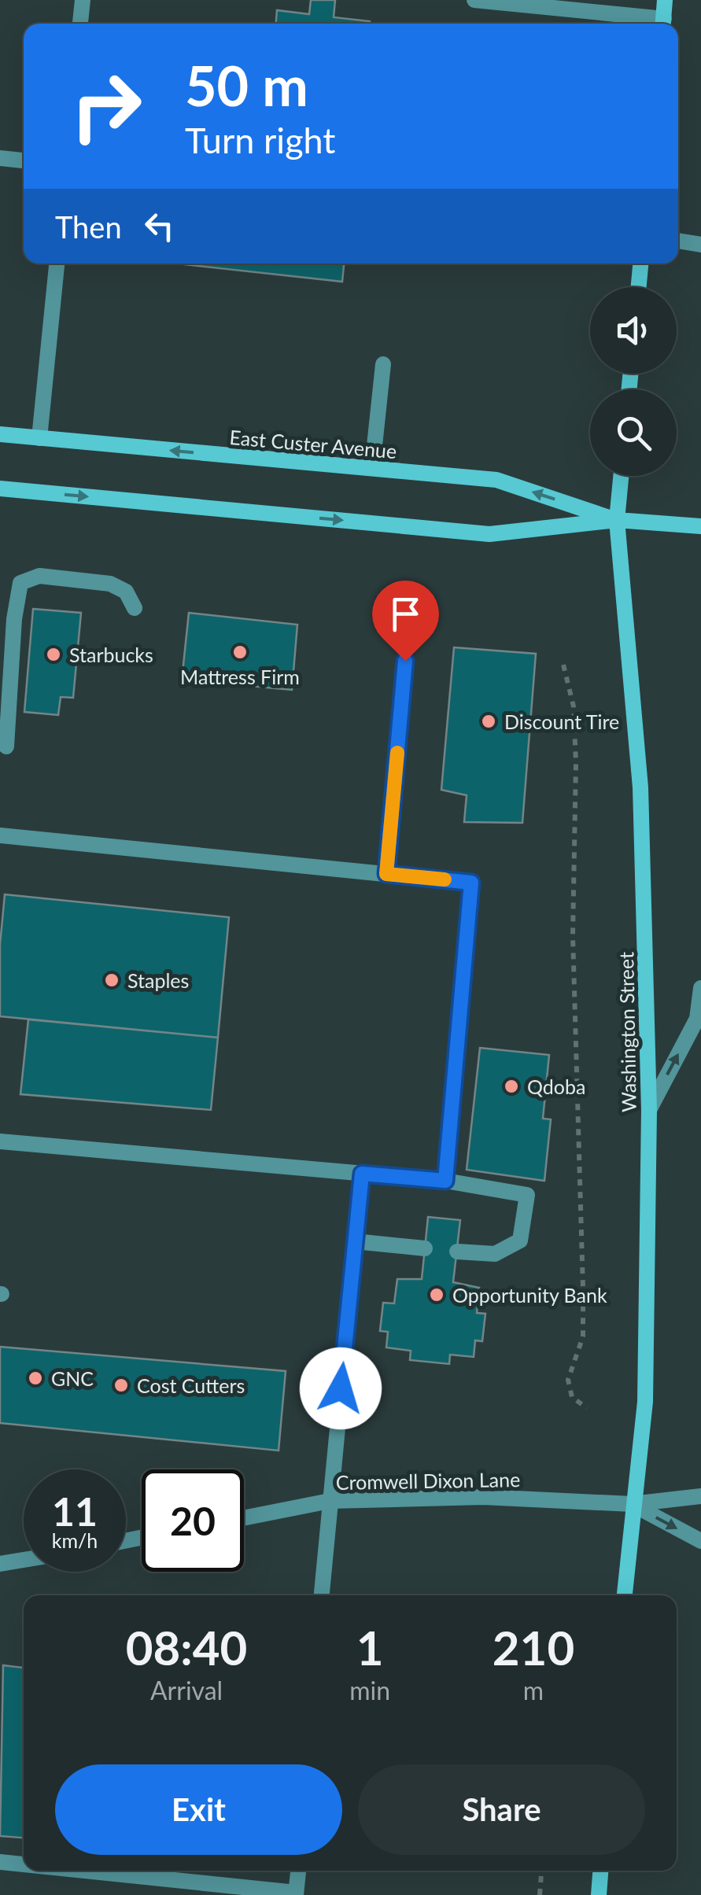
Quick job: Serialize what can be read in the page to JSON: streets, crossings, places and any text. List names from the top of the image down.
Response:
{
  "streets": {
    "main road": ["East Custer Avenue", "Washington Street"],
    "street": ["Cromwell Dixon Lane"]
  },
  "crossings": [
    ["East Custer Avenue", "Washington Street"],
    ["Washington Street", "Cromwell Dixon Lane"]
  ],
  "places": [
    "Mattress Firm",
    "Starbucks",
    "Discount Tire",
    "Staples",
    "Qdoba",
    "Opportunity Bank",
    "GNC",
    "Cost Cutters"
  ],
  "page": {
    "turn": ["50 m", "Turn right"],
    "then": "Then",
    "speed": "11 km/h",
    "limit": "20",
    "eta": [
      "08:40",
      "Arrival",
      "1",
      "min",
      "210",
      "m"
    ],
    "buttons": ["Exit", "Share"]
  }
}
